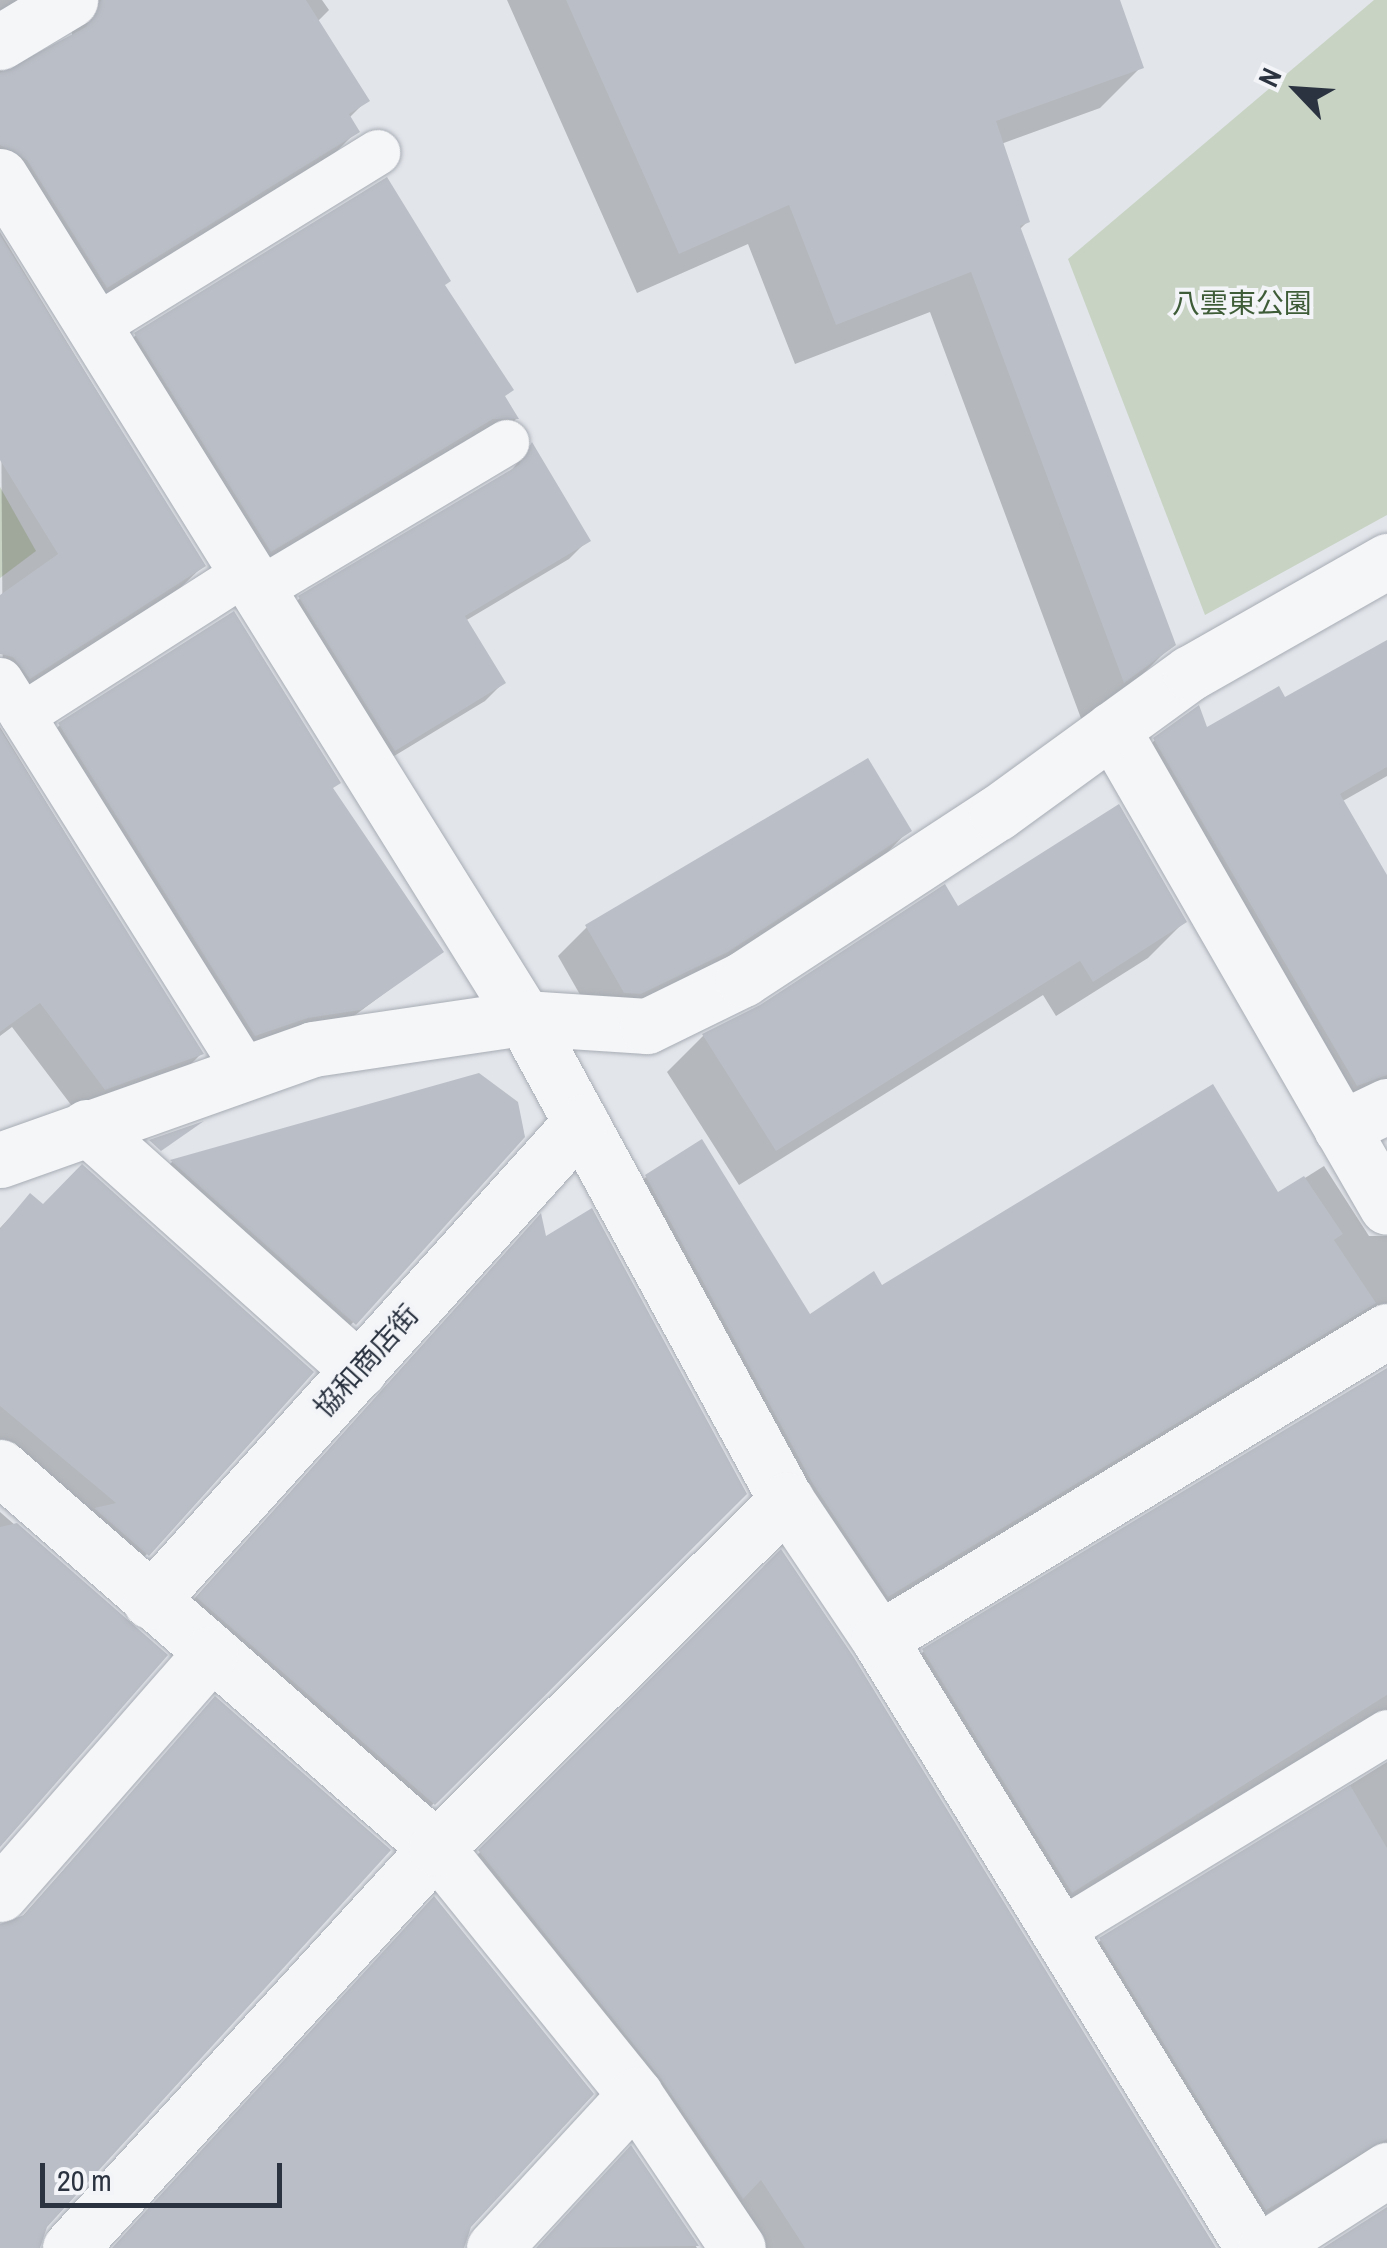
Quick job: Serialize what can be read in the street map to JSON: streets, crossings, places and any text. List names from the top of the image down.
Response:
{
  "streets": {
    "street": ["協和商店街"]
  },
  "parks": ["八雲東公園"],
  "scale_bar": "20 m",
  "north": "top left"
}
